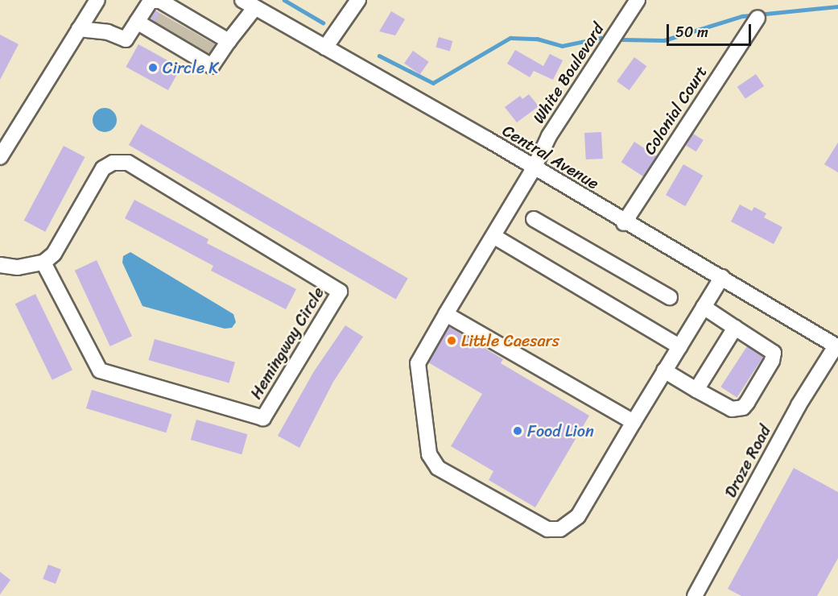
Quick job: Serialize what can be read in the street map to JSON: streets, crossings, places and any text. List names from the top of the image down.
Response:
{
  "streets": {
    "street": [
      "White Boulevard",
      "Colonial Court",
      "Central Avenue",
      "Hemingway Circle",
      "Droze Road"
    ]
  },
  "crossings": [
    ["White Boulevard", "Central Avenue"],
    ["Colonial Court", "Central Avenue"],
    ["Central Avenue", "Droze Road"]
  ],
  "places": ["Circle K", "Little Caesars", "Food Lion"],
  "scale_bar": "50 m"
}
